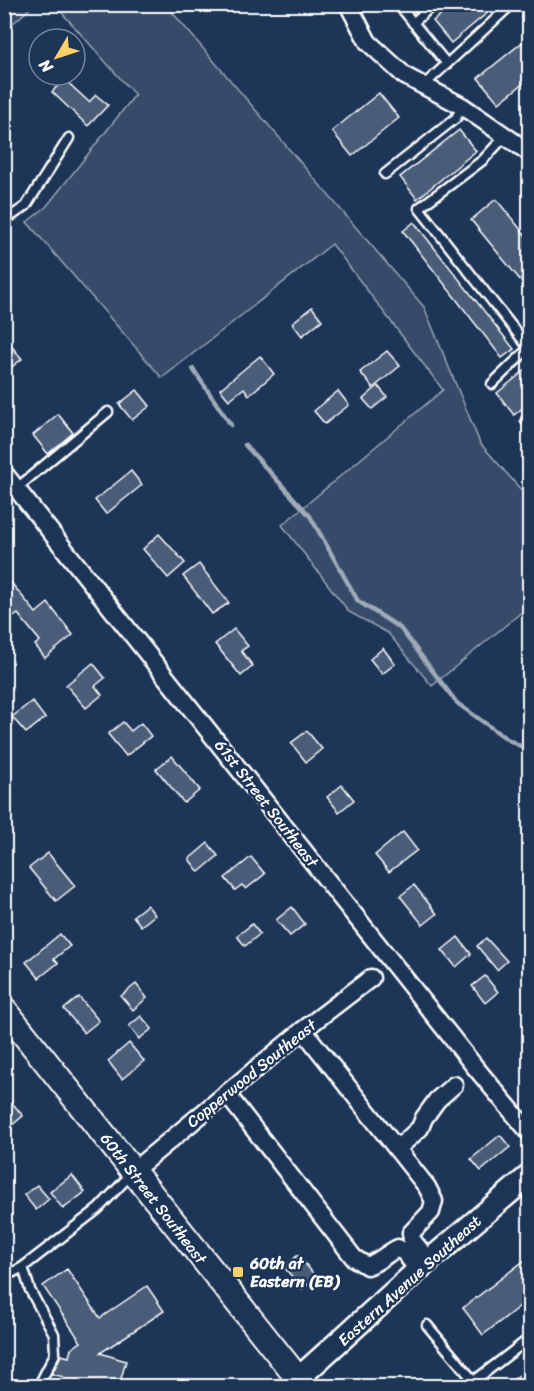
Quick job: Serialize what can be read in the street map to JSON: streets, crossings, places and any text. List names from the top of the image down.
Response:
{
  "streets": {
    "main road": ["60th Street Southeast"],
    "street": ["61st Street Southeast", "Copperwood Southeast", "Eastern Avenue Southeast"]
  },
  "crossings": [
    ["Copperwood Southeast", "60th Street Southeast"],
    ["60th Street Southeast", "Eastern Avenue Southeast"]
  ],
  "places": {
    "transit": ["60th at Eastern (EB)"]
  },
  "north": "bottom left"
}
